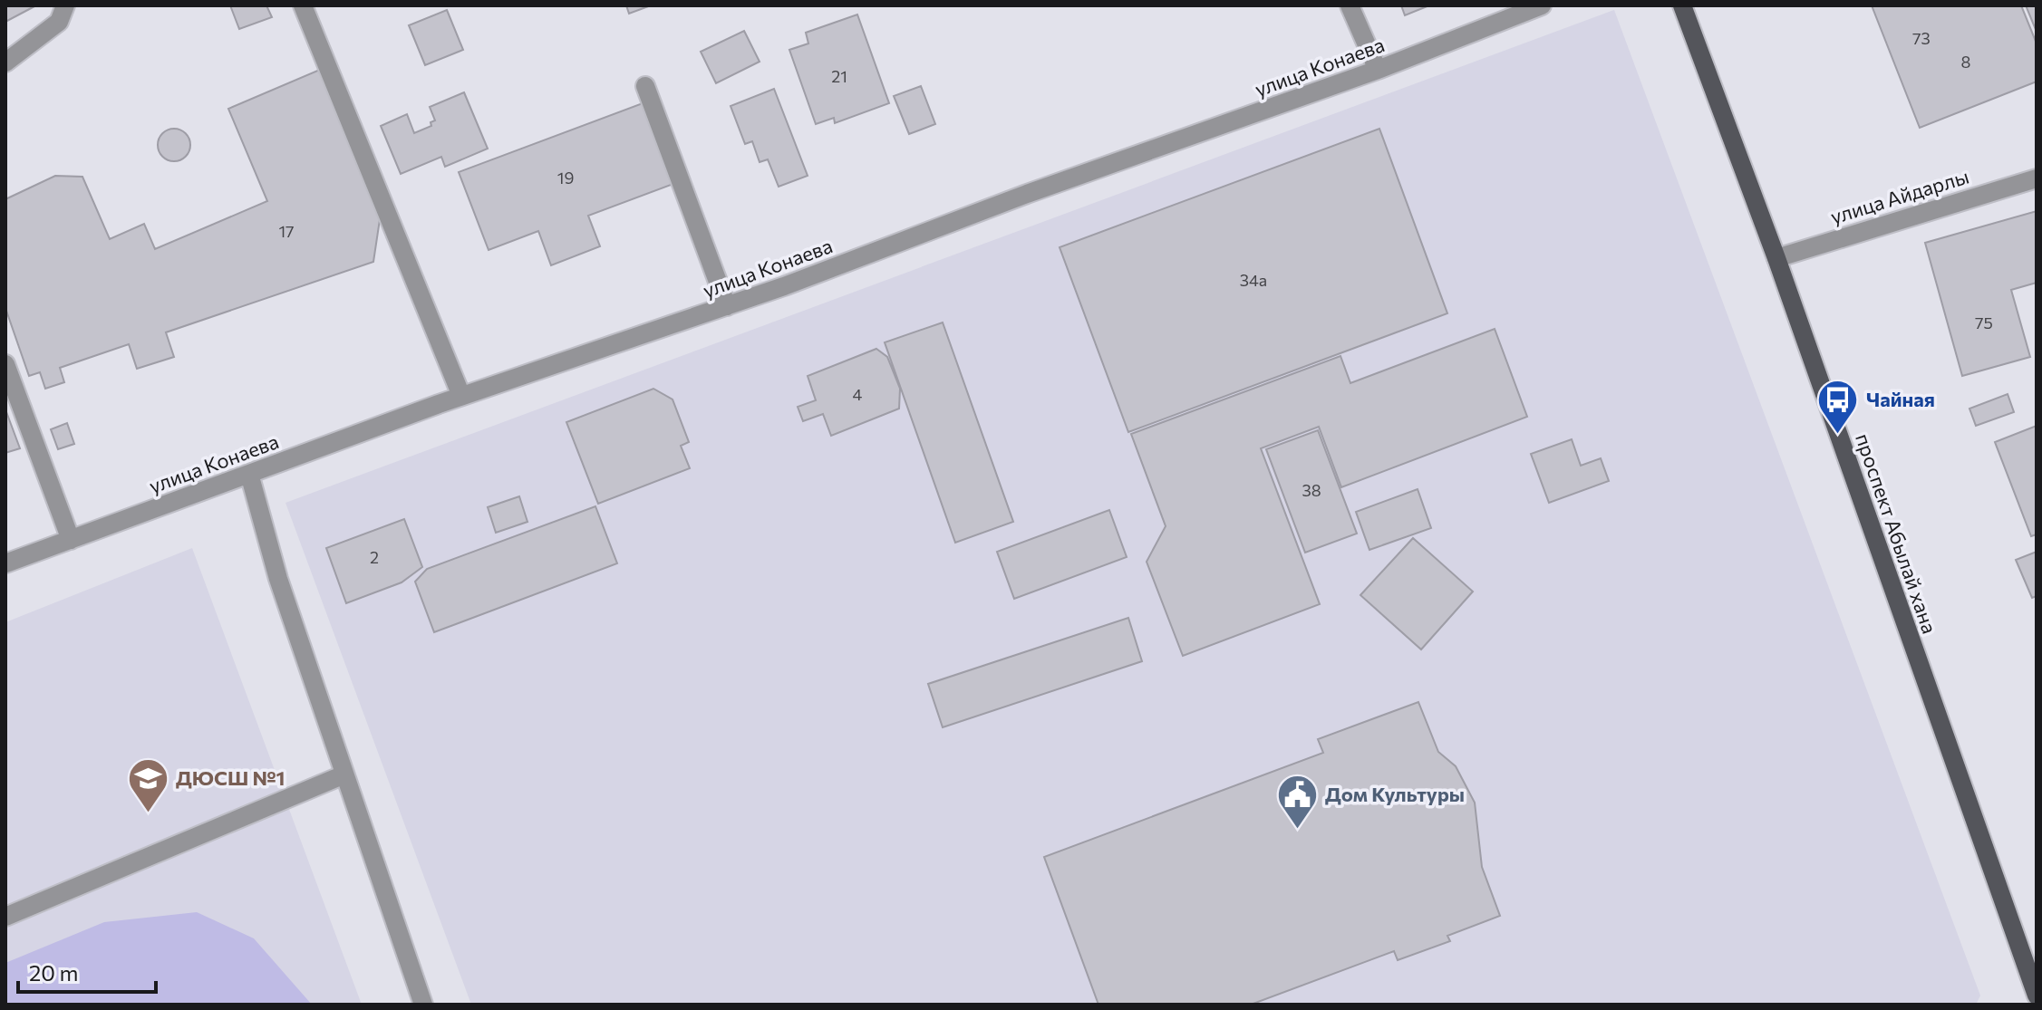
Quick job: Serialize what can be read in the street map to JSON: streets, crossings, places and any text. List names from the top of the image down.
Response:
{
  "streets": {
    "main road": ["проспект Абылай хана"],
    "street": ["улица Конаева", "улица Айдарлы"]
  },
  "crossings": [
    ["улица Айдарлы", "проспект Абылай хана"]
  ],
  "places": {
    "bus stop": ["Чайная"],
    "school or university": ["ДЮСШ №1"],
    "public building": ["Дом Культуры"]
  },
  "house_numbers": [
    "73",
    "8",
    "21",
    "19",
    "17",
    "34а",
    "75",
    "4",
    "38",
    "2"
  ],
  "scale_bar": "20 m"
}
